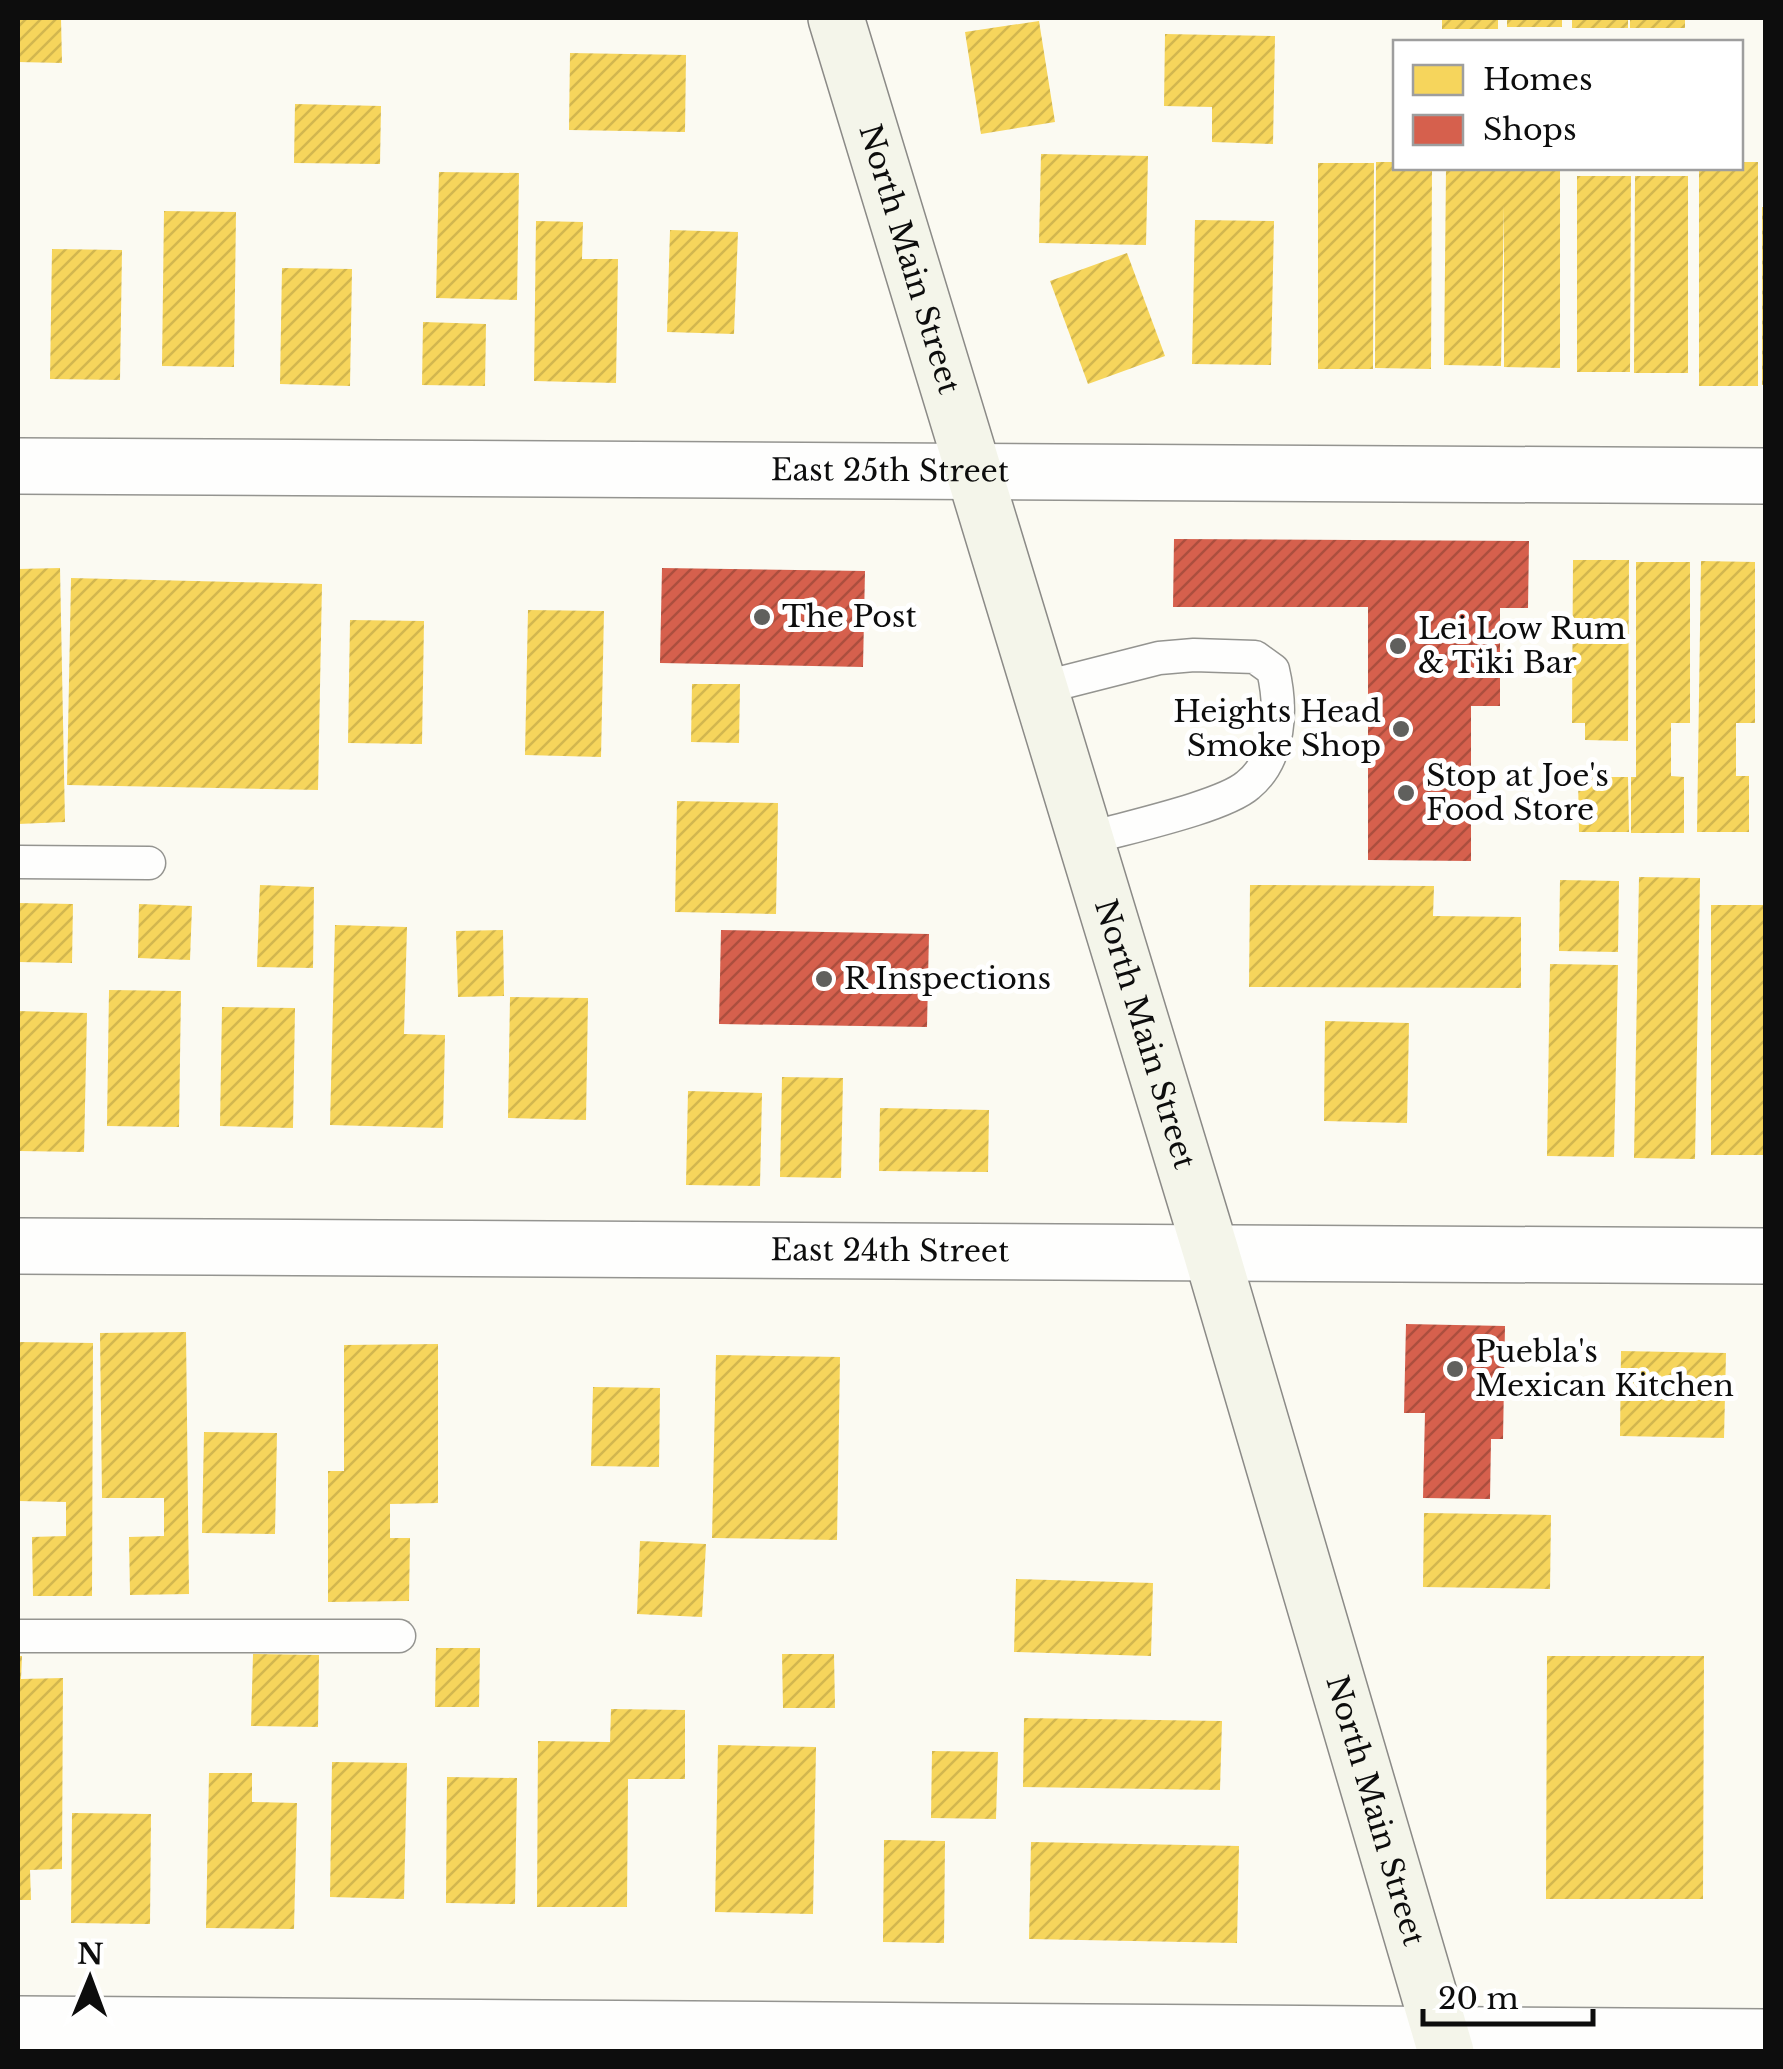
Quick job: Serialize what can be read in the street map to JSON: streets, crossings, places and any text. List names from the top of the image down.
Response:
{
  "streets": {
    "main road": ["North Main Street"],
    "street": ["East 25th Street", "East 24th Street"]
  },
  "crossings": [
    ["North Main Street", "East 25th Street"],
    ["North Main Street", "East 24th Street"]
  ],
  "places": [
    "The Post",
    "Lei Low Rum & Tiki Bar",
    "Heights Head Smoke Shop",
    "Stop at Joe's Food Store",
    "R Inspections",
    "Puebla's Mexican Kitchen"
  ],
  "legend": ["Homes", "Shops"],
  "scale_bar": "20 m",
  "north": "top"
}
